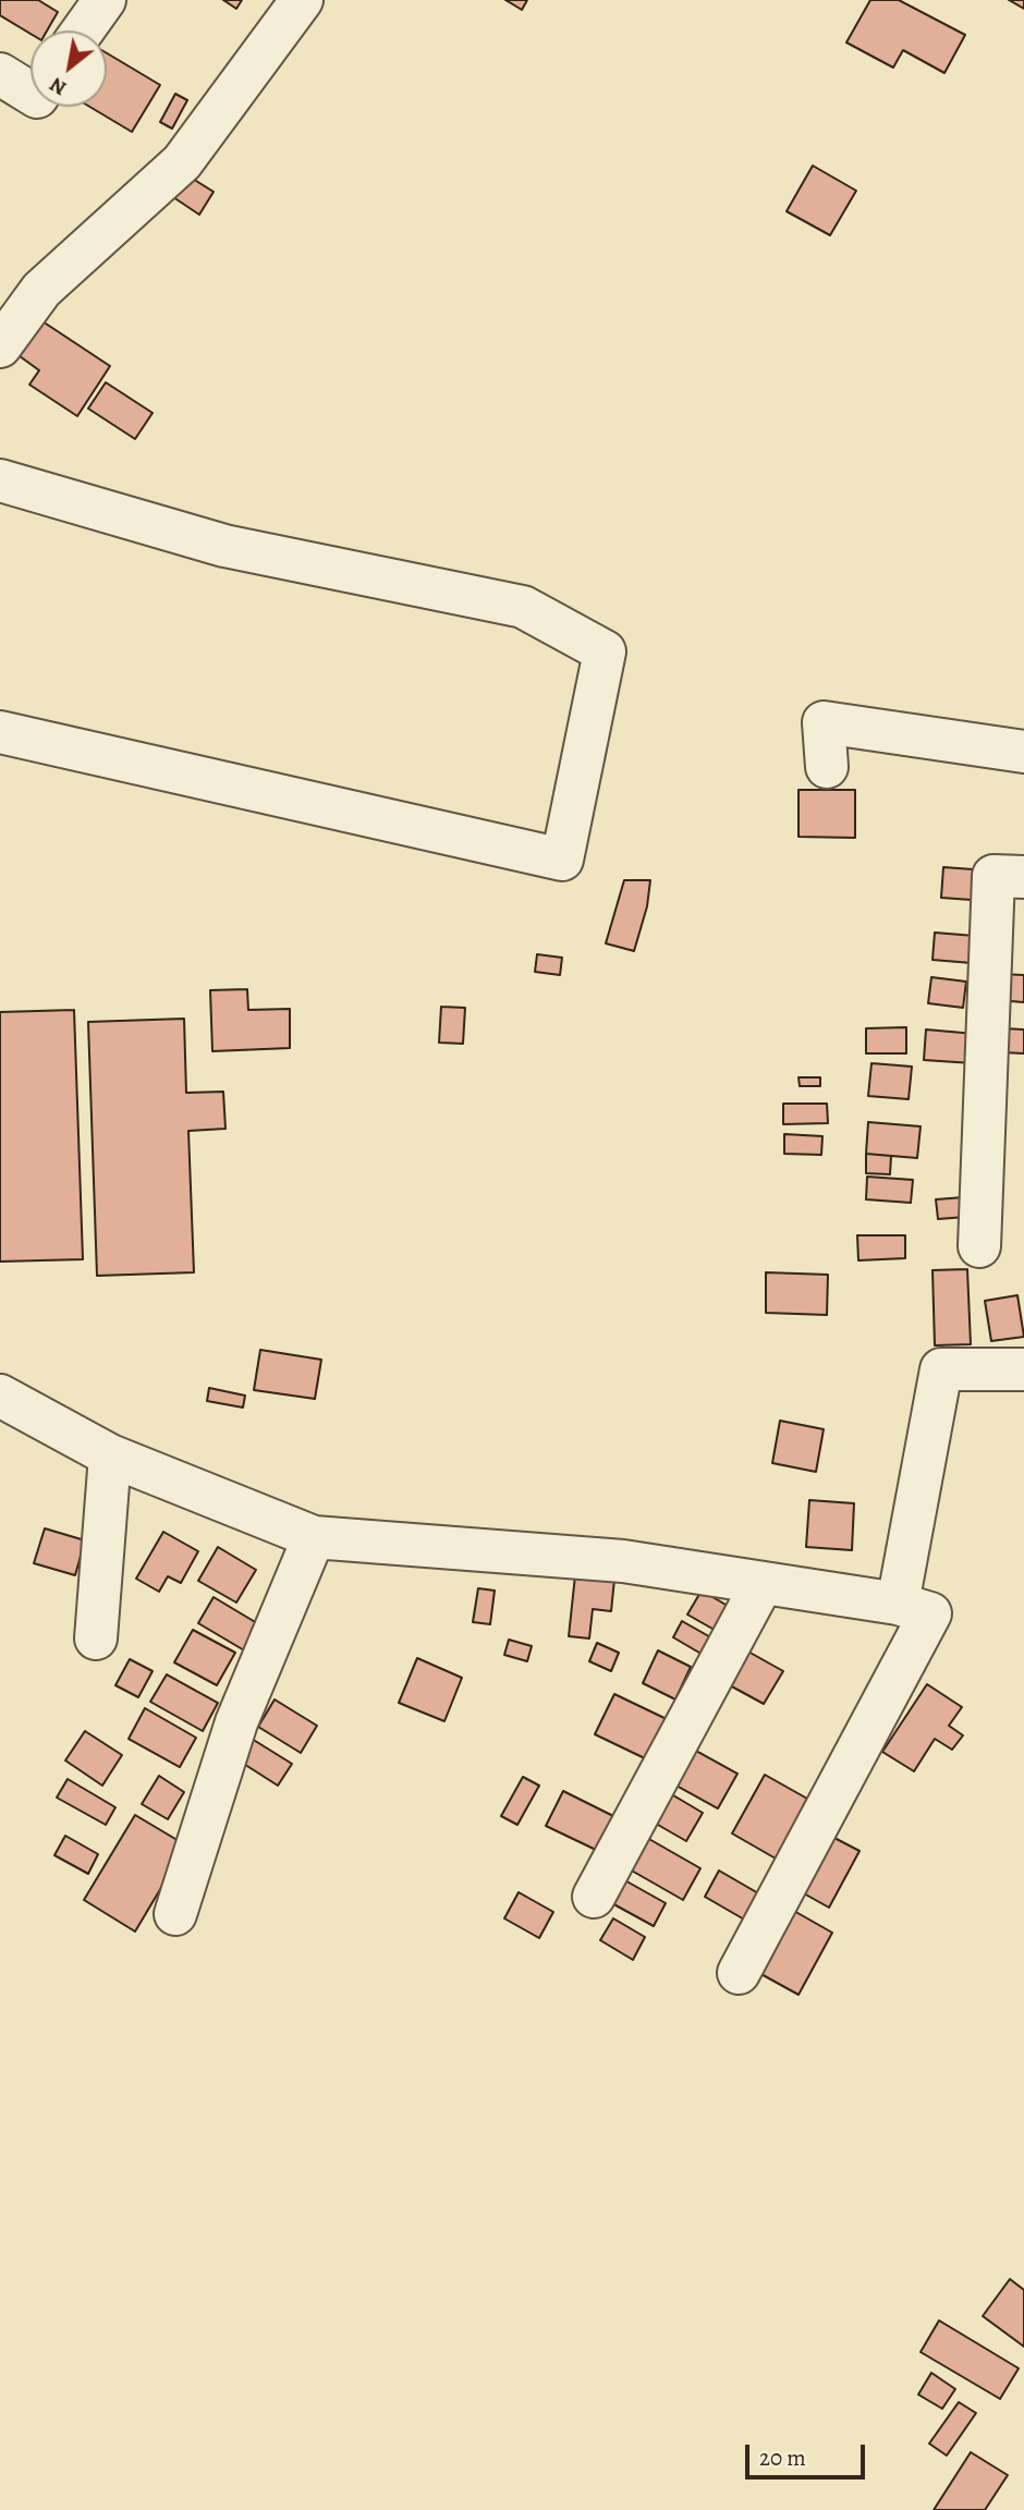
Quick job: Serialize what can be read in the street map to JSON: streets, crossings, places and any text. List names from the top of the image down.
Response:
{
  "scale_bar": "20 m",
  "north": "bottom left"
}
